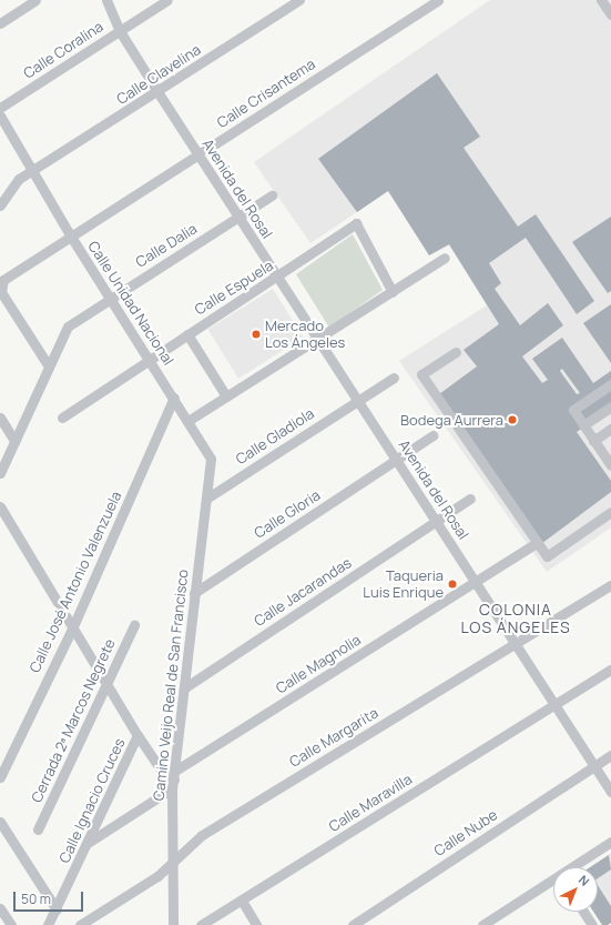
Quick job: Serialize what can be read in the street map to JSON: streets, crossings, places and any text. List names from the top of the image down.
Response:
{
  "streets": {
    "street": [
      "Calle Coralina",
      "Calle Clavelina",
      "Calle Crisantema",
      "Avenida del Rosal",
      "Calle Dalia",
      "Calle Espuela",
      "Calle Unidad Nacional",
      "Calle Gladiola",
      "Calle Gloria",
      "Calle José Antonio Valenzuela",
      "Calle Jacarandas",
      "Calle Magnolia",
      "Camino Veijo Real de San Francisco",
      "Cerrada 2ª Marcos Negrete",
      "Calle Margarita",
      "Calle Ignacio Cruces",
      "Calle Maravilla",
      "Calle Nube"
    ]
  },
  "crossings": [
    ["Calle Coralina", "Avenida del Rosal"],
    ["Calle Clavelina", "Avenida del Rosal"],
    ["Calle Clavelina", "Calle Unidad Nacional"],
    ["Calle Crisantema", "Avenida del Rosal"],
    ["Calle Crisantema", "Calle Dalia"],
    ["Calle Crisantema", "Calle Unidad Nacional"],
    ["Avenida del Rosal", "Calle Dalia"],
    ["Avenida del Rosal", "Calle Espuela"],
    ["Avenida del Rosal", "Calle Gladiola"],
    ["Avenida del Rosal", "Calle Gloria"],
    ["Avenida del Rosal", "Calle Jacarandas"],
    ["Avenida del Rosal", "Calle Magnolia"],
    ["Avenida del Rosal", "Calle Margarita"],
    ["Avenida del Rosal", "Calle Maravilla"],
    ["Avenida del Rosal", "Calle Nube"],
    ["Calle Dalia", "Calle Unidad Nacional"],
    ["Calle Espuela", "Calle Unidad Nacional"],
    ["Calle Unidad Nacional", "Calle José Antonio Valenzuela"],
    ["Calle Unidad Nacional", "Camino Veijo Real de San Francisco"],
    ["Calle Gladiola", "Camino Veijo Real de San Francisco"],
    ["Calle Gloria", "Camino Veijo Real de San Francisco"],
    ["Calle Jacarandas", "Camino Veijo Real de San Francisco"],
    ["Calle Magnolia", "Camino Veijo Real de San Francisco"],
    ["Calle Magnolia", "Calle Ignacio Cruces"],
    ["Camino Veijo Real de San Francisco", "Calle Margarita"]
  ],
  "districts": ["COLONIA LOS ÁNGELES"],
  "places": ["Mercado Los Ángeles", "Bodega Aurrera", "Taqueria Luis Enrique"],
  "scale_bar": "50 m",
  "north": "top right"
}
